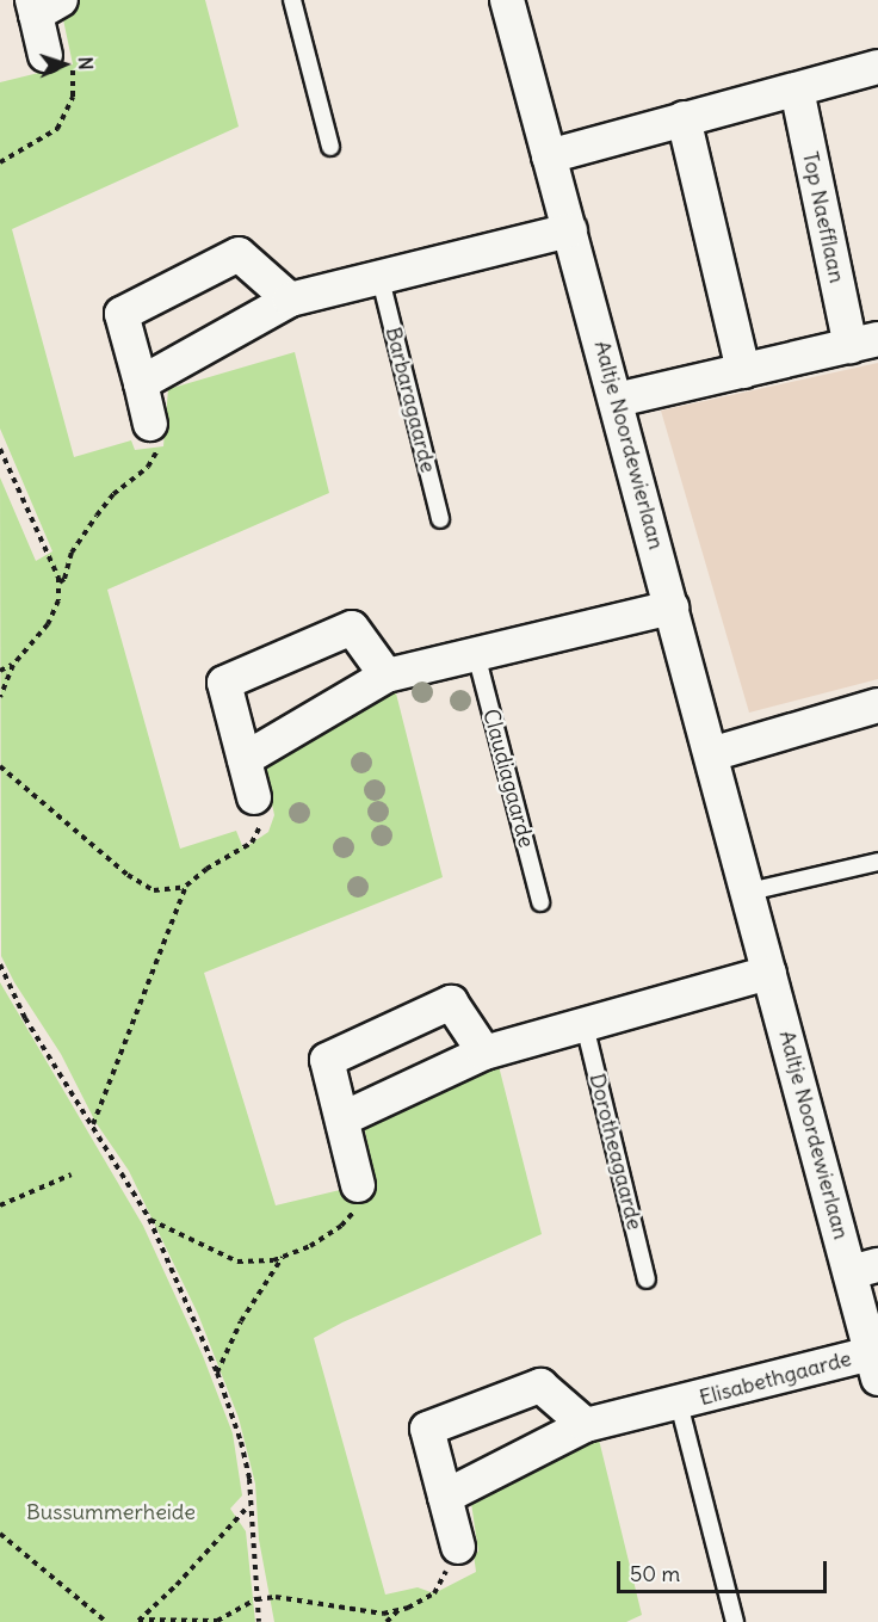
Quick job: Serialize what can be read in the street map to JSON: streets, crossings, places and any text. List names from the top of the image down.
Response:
{
  "streets": {
    "street": ["Top Naefflaan", "Aaltje Noordewierlaan", "Elisabethgaarde"],
    "lane": ["Barbaragaarde", "Claudiagaarde", "Dorotheagaarde"]
  },
  "crossings": [
    ["Aaltje Noordewierlaan", "Elisabethgaarde"]
  ],
  "parks": ["Bussummerheide"],
  "scale_bar": "50 m",
  "north": "right"
}
